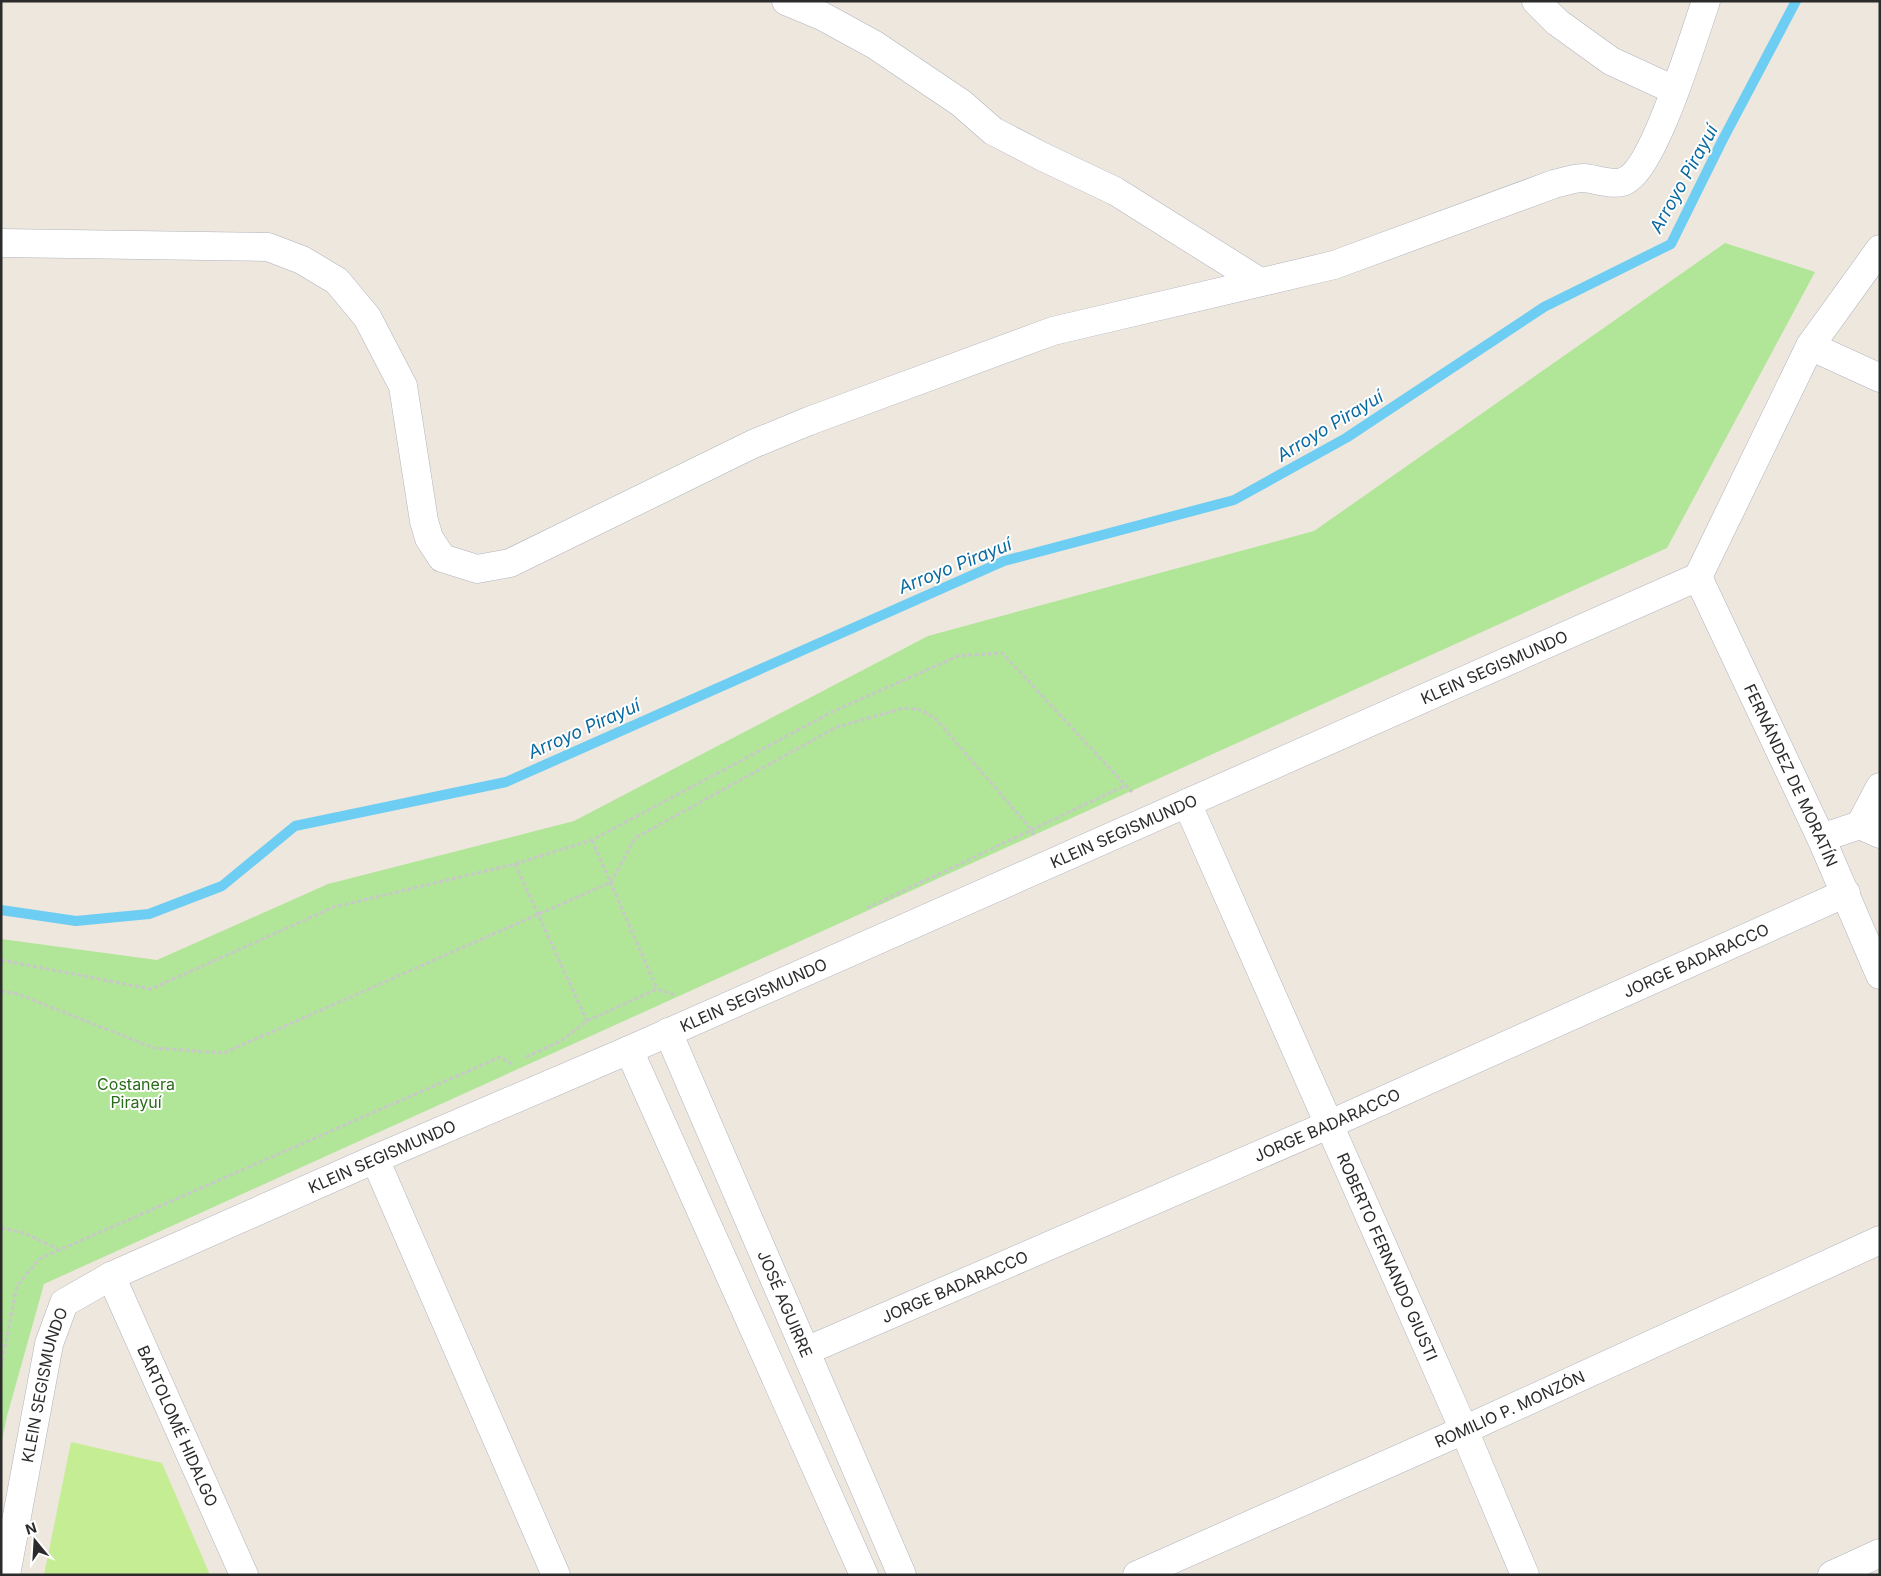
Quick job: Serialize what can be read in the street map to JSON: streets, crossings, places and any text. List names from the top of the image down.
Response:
{
  "streets": {
    "street": [
      "KLEIN SEGISMUNDO",
      "FERNÁNDEZ DE MORATÍN",
      "JORGE BADARACCO",
      "ROBERTO FERNANDO GIUSTI",
      "JOSÉ AGUIRRE",
      "ROMILIO P. MONZÓN",
      "BARTOLOMÉ HIDALGO"
    ]
  },
  "crossings": [
    ["KLEIN SEGISMUNDO", "FERNÁNDEZ DE MORATÍN"],
    ["KLEIN SEGISMUNDO", "ROBERTO FERNANDO GIUSTI"],
    ["KLEIN SEGISMUNDO", "JOSÉ AGUIRRE"],
    ["KLEIN SEGISMUNDO", "BARTOLOMÉ HIDALGO"],
    ["FERNÁNDEZ DE MORATÍN", "JORGE BADARACCO"],
    ["JORGE BADARACCO", "ROBERTO FERNANDO GIUSTI"],
    ["JORGE BADARACCO", "JOSÉ AGUIRRE"],
    ["ROBERTO FERNANDO GIUSTI", "ROMILIO P. MONZÓN"]
  ],
  "water": ["Arroyo Pirayuí"],
  "parks": ["Costanera Pirayuí"],
  "north": "top"
}
